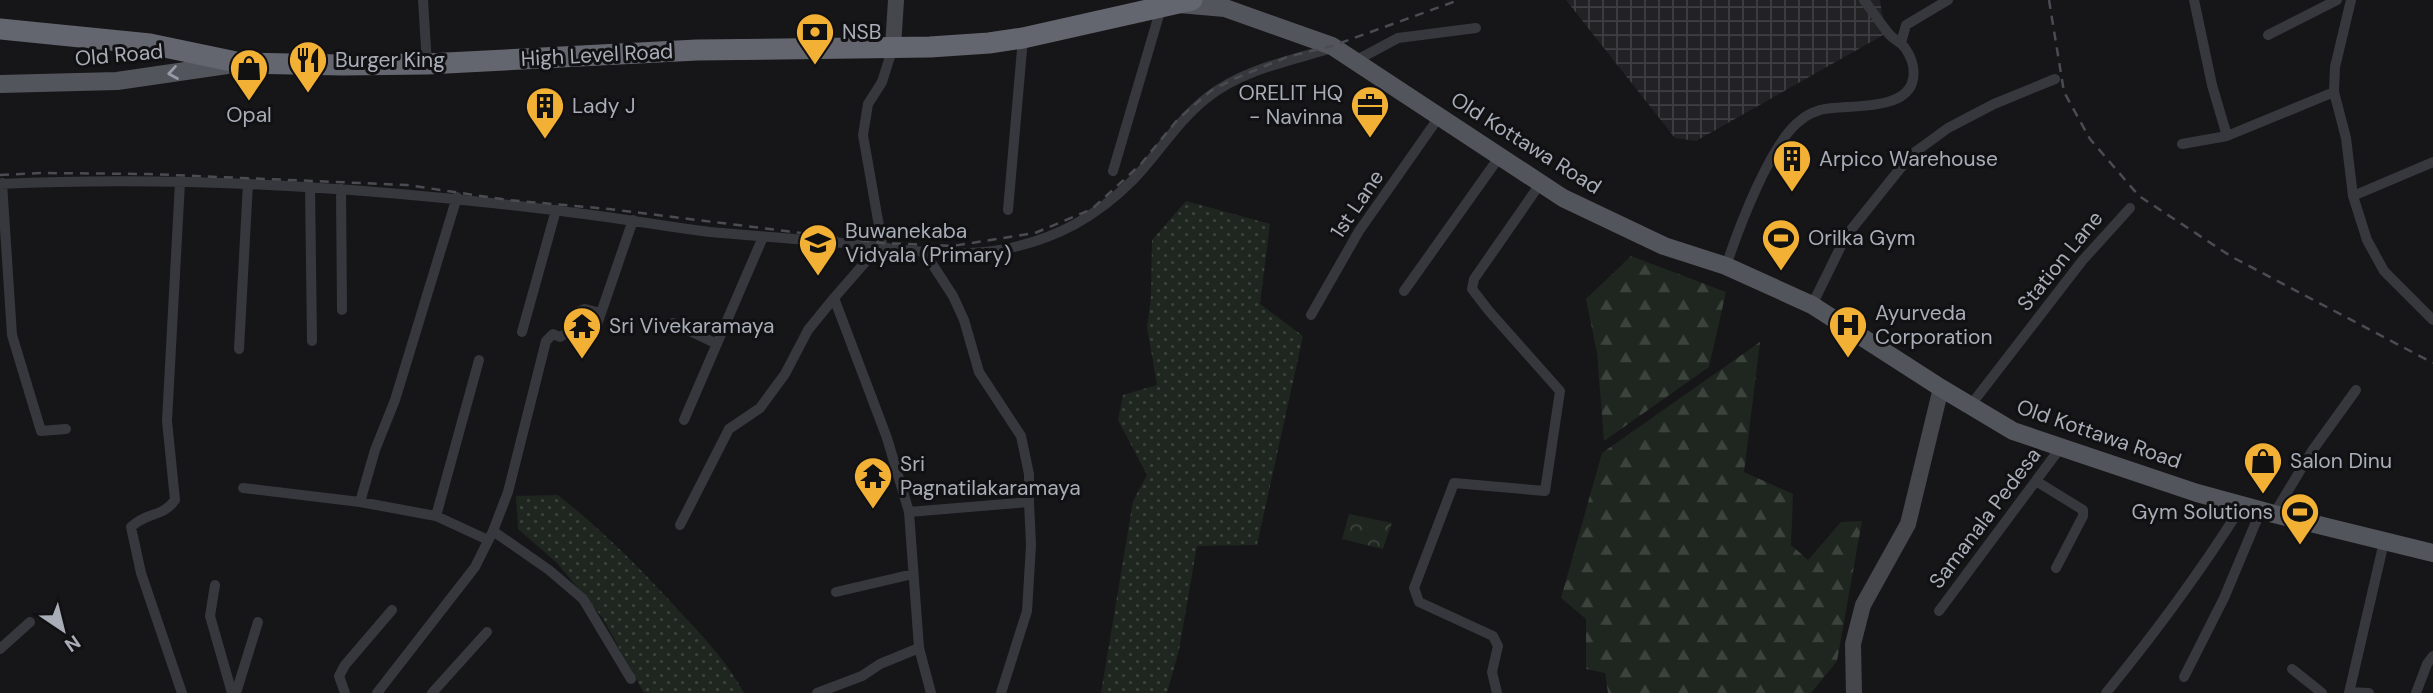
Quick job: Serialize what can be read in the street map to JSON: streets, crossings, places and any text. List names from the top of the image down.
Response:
{
  "streets": {
    "highway": ["High Level Road"],
    "main road": ["Old Road", "Old Kottawa Road"],
    "street": ["1st Lane", "Station Lane", "Samanala Pedesa"]
  },
  "crossings": [
    ["Old Road", "High Level Road"],
    ["High Level Road", "Old Kottawa Road"],
    ["Old Kottawa Road", "1st Lane"],
    ["Old Kottawa Road", "Station Lane"],
    ["Old Kottawa Road", "Samanala Pedesa"]
  ],
  "one_way": ["Old Road"],
  "places": {
    "bank": ["NSB"],
    "restaurant": ["Burger King"],
    "shop": ["Opal", "Salon Dinu"],
    "office": ["ORELIT HQ - Navinna"],
    "building": ["Lady J", "Arpico Warehouse"],
    "sports": ["Orilka Gym", "Gym Solutions"],
    "school or university": ["Buwanekaba Vidyala (Primary)"],
    "hospital": ["Ayurveda Corporation"],
    "temple": ["Sri Vivekaramaya", "Sri Pagnatilakaramaya"]
  },
  "north": "bottom right"
}
